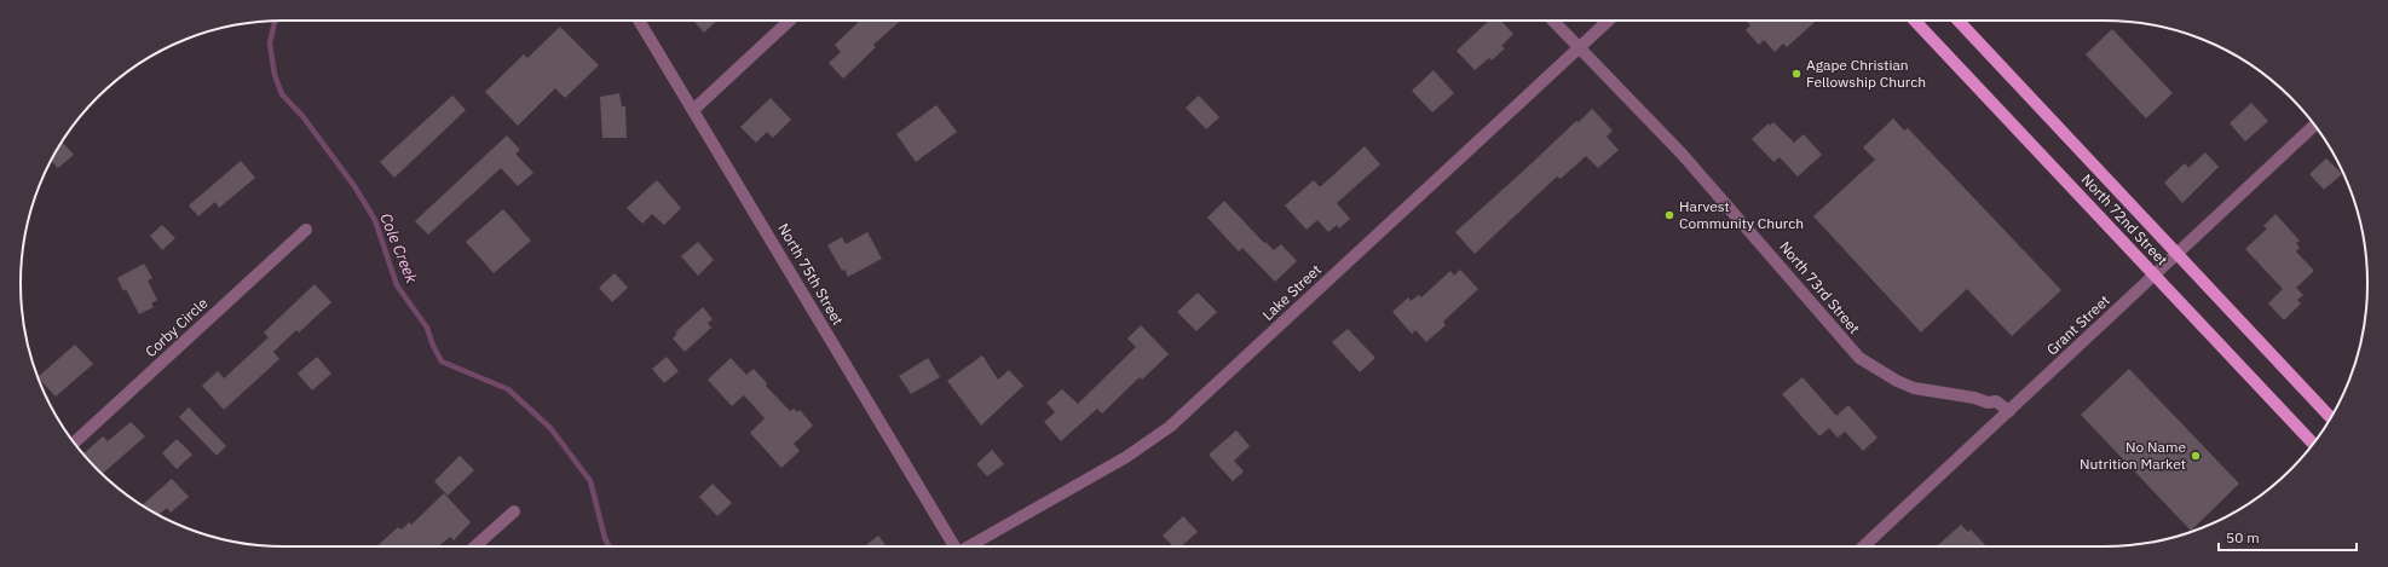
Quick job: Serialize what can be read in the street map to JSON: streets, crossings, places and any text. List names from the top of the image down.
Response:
{
  "streets": {
    "main road": ["North 72nd Street"],
    "street": [
      "North 75th Street",
      "North 73rd Street",
      "Lake Street",
      "Grant Street",
      "Corby Circle"
    ]
  },
  "crossings": [
    ["North 72nd Street", "Grant Street"],
    ["North 73rd Street", "Lake Street"],
    ["North 73rd Street", "Grant Street"]
  ],
  "water": ["Cole Creek"],
  "places": ["Agape Christian Fellowship Church", "Harvest Community Church", "No Name Nutrition Market"],
  "scale_bar": "50 m"
}
